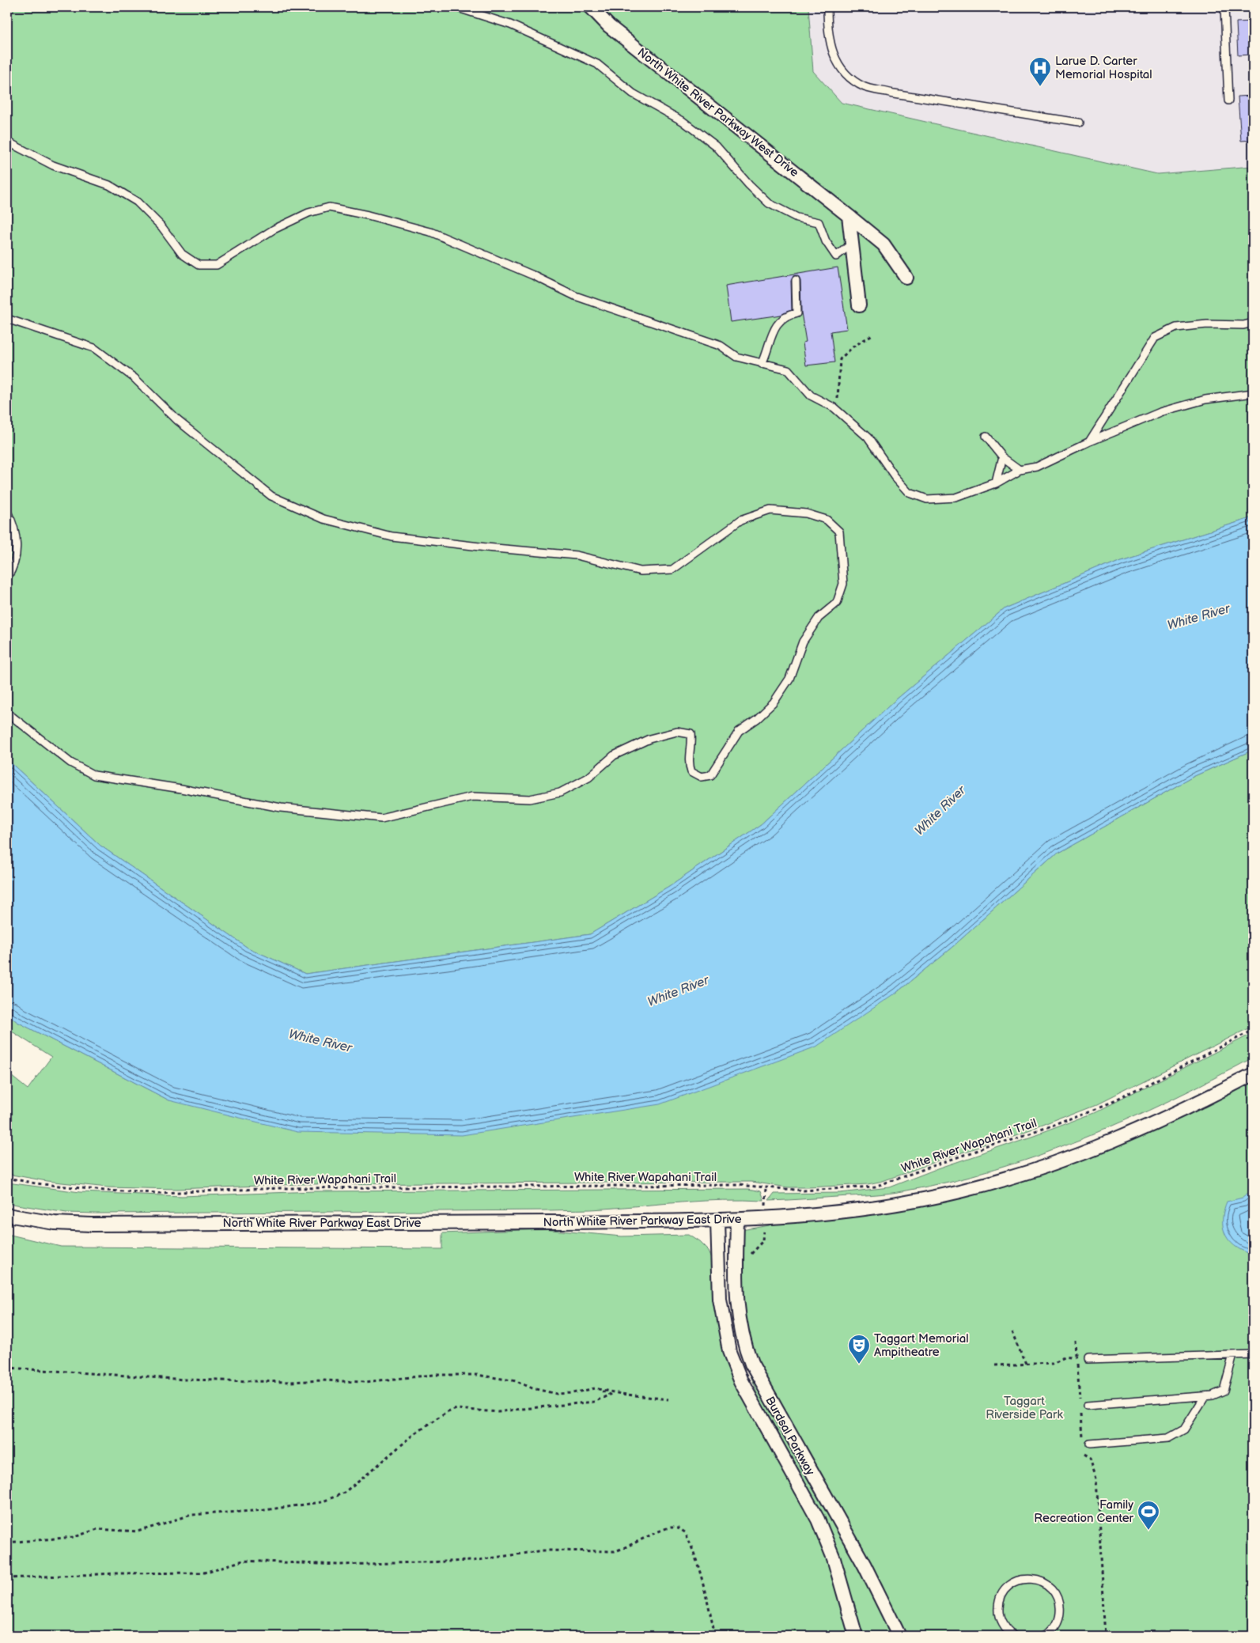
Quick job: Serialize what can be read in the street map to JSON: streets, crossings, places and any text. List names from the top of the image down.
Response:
{
  "streets": {
    "street": ["North White River Parkway West Drive", "North White River Parkway East Drive", "Burdsal Parkway"],
    "path": ["White River Wapahani Trail"]
  },
  "crossings": [
    ["North White River Parkway East Drive", "Burdsal Parkway"]
  ],
  "water": ["White River"],
  "parks": ["Taggart Riverside Park"],
  "places": {
    "hospital": ["Larue D. Carter Memorial Hospital"],
    "theatre": ["Taggart Memorial Ampitheatre"],
    "sports": ["Family Recreation Center"]
  }
}
